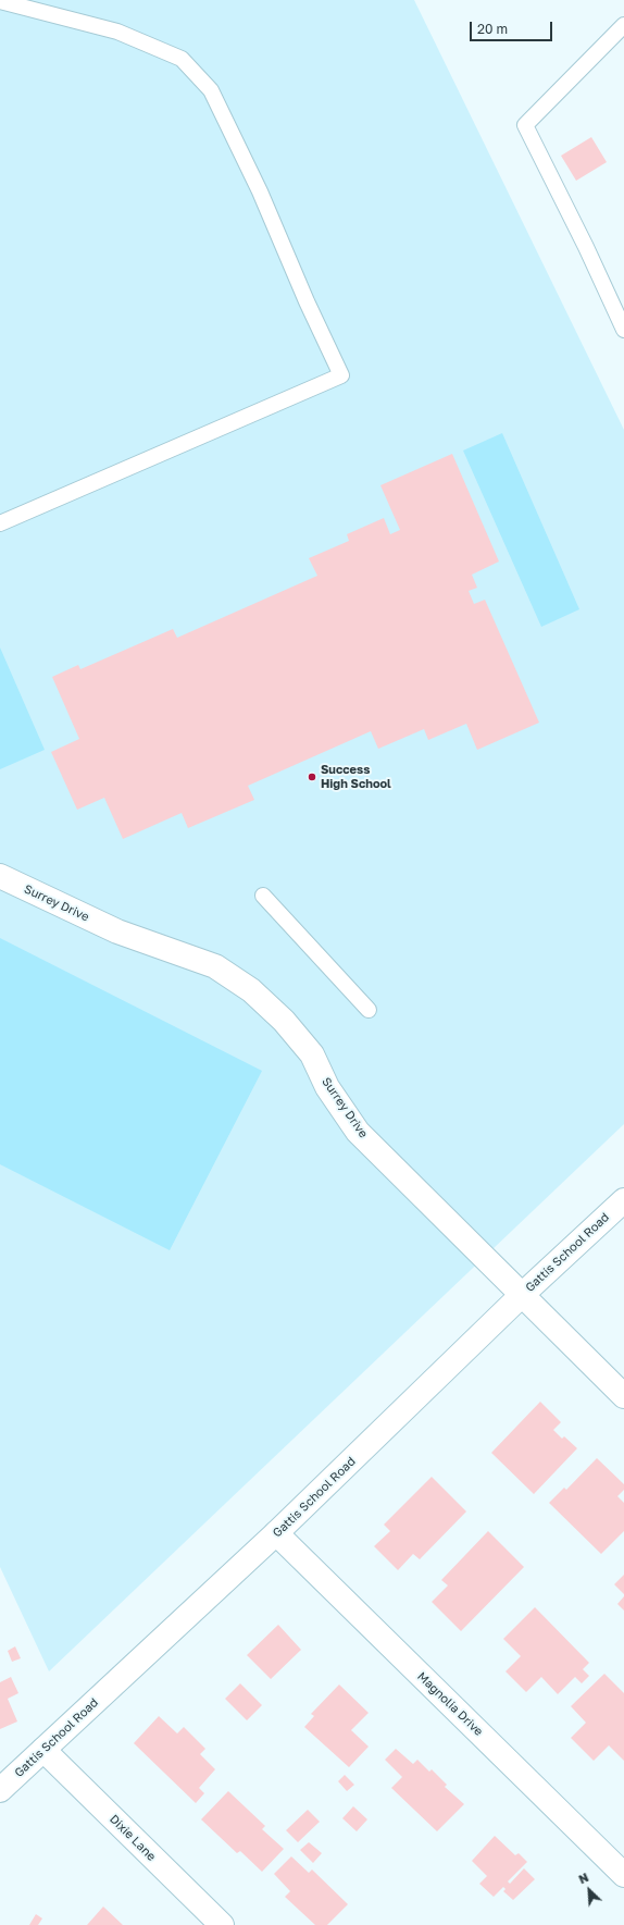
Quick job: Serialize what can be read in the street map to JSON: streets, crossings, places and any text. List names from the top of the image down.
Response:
{
  "streets": {
    "street": [
      "Surrey Drive",
      "Gattis School Road",
      "Magnolia Drive",
      "Dixie Lane"
    ]
  },
  "crossings": [
    ["Surrey Drive", "Gattis School Road"],
    ["Gattis School Road", "Magnolia Drive"],
    ["Gattis School Road", "Dixie Lane"]
  ],
  "places": ["Success High School"],
  "scale_bar": "20 m",
  "north": "top left"
}
